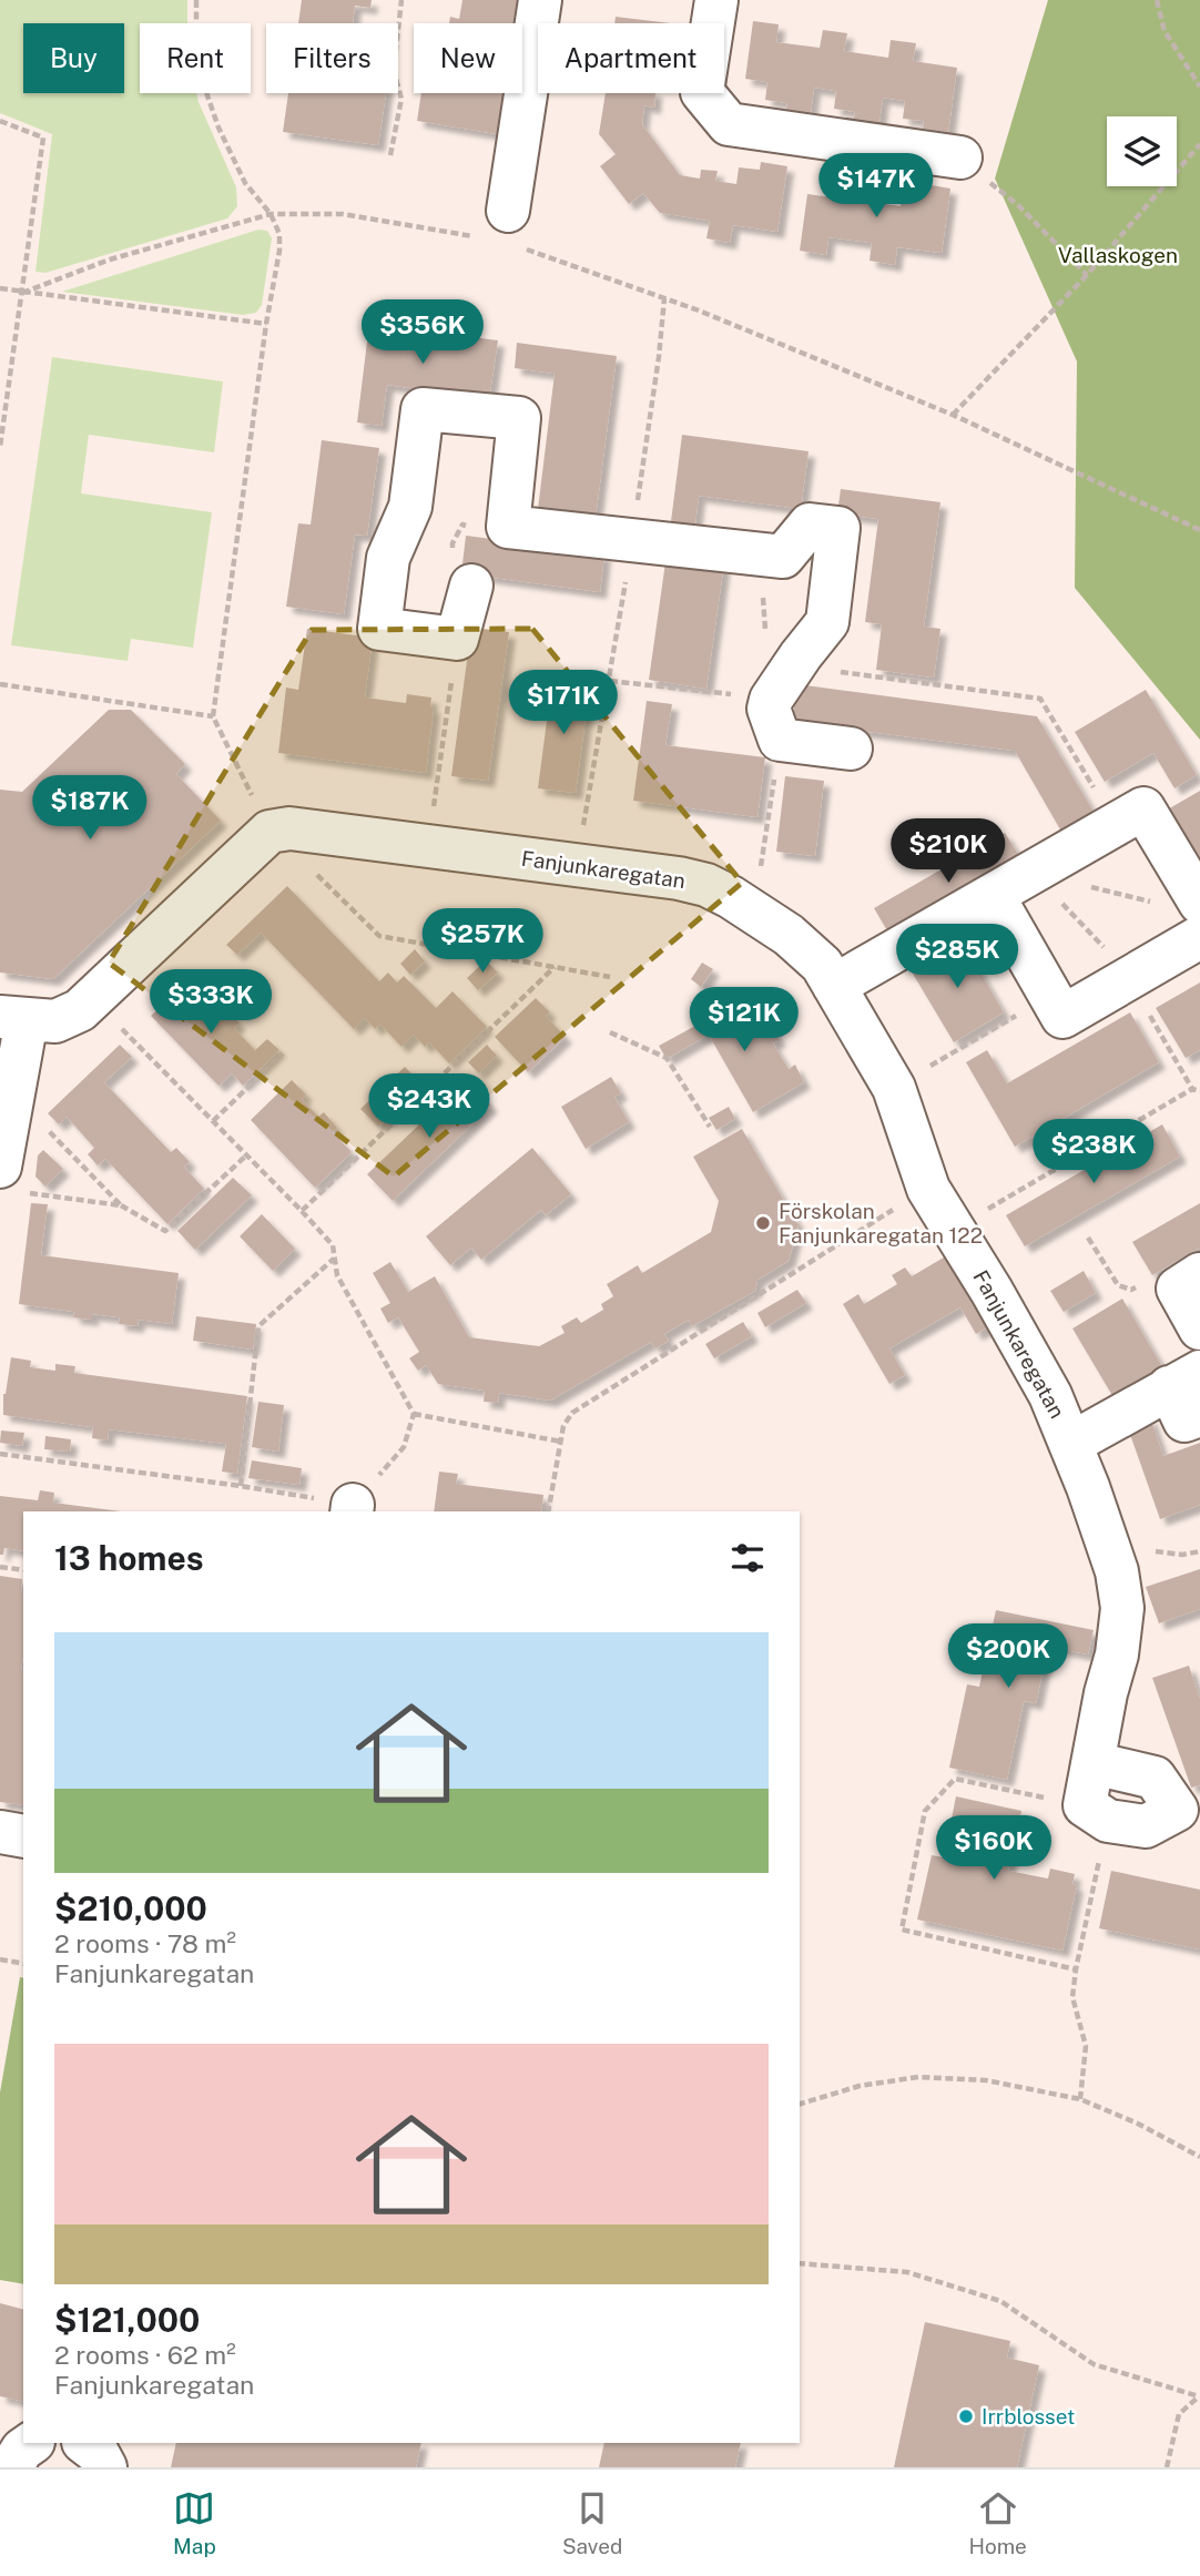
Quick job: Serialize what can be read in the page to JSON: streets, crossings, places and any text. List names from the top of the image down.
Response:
{
  "streets": {
    "street": ["Fanjunkaregatan"]
  },
  "parks": ["Vallaskogen"],
  "places": ["Förskolan Fanjunkaregatan 122", "Irrblosset"],
  "page": {
    "chip": [
      "Buy",
      "Rent",
      "Filters",
      "New",
      "Apartment"
    ],
    "price": [
      "$147K",
      "$356K",
      "$171K",
      "$187K",
      "$210K",
      "$257K",
      "$285K",
      "$333K",
      "$121K",
      "$243K",
      "$238K",
      "$200K",
      "$160K"
    ],
    "heading": "13 homes",
    "list": [
      {
        "name": "$210,000",
        "note": "2 rooms · 78 m² · Fanjunkaregatan"
      },
      {
        "name": "$121,000",
        "note": "2 rooms · 62 m² · Fanjunkaregatan"
      }
    ],
    "tabs": ["Map", "Saved", "Home"]
  }
}
